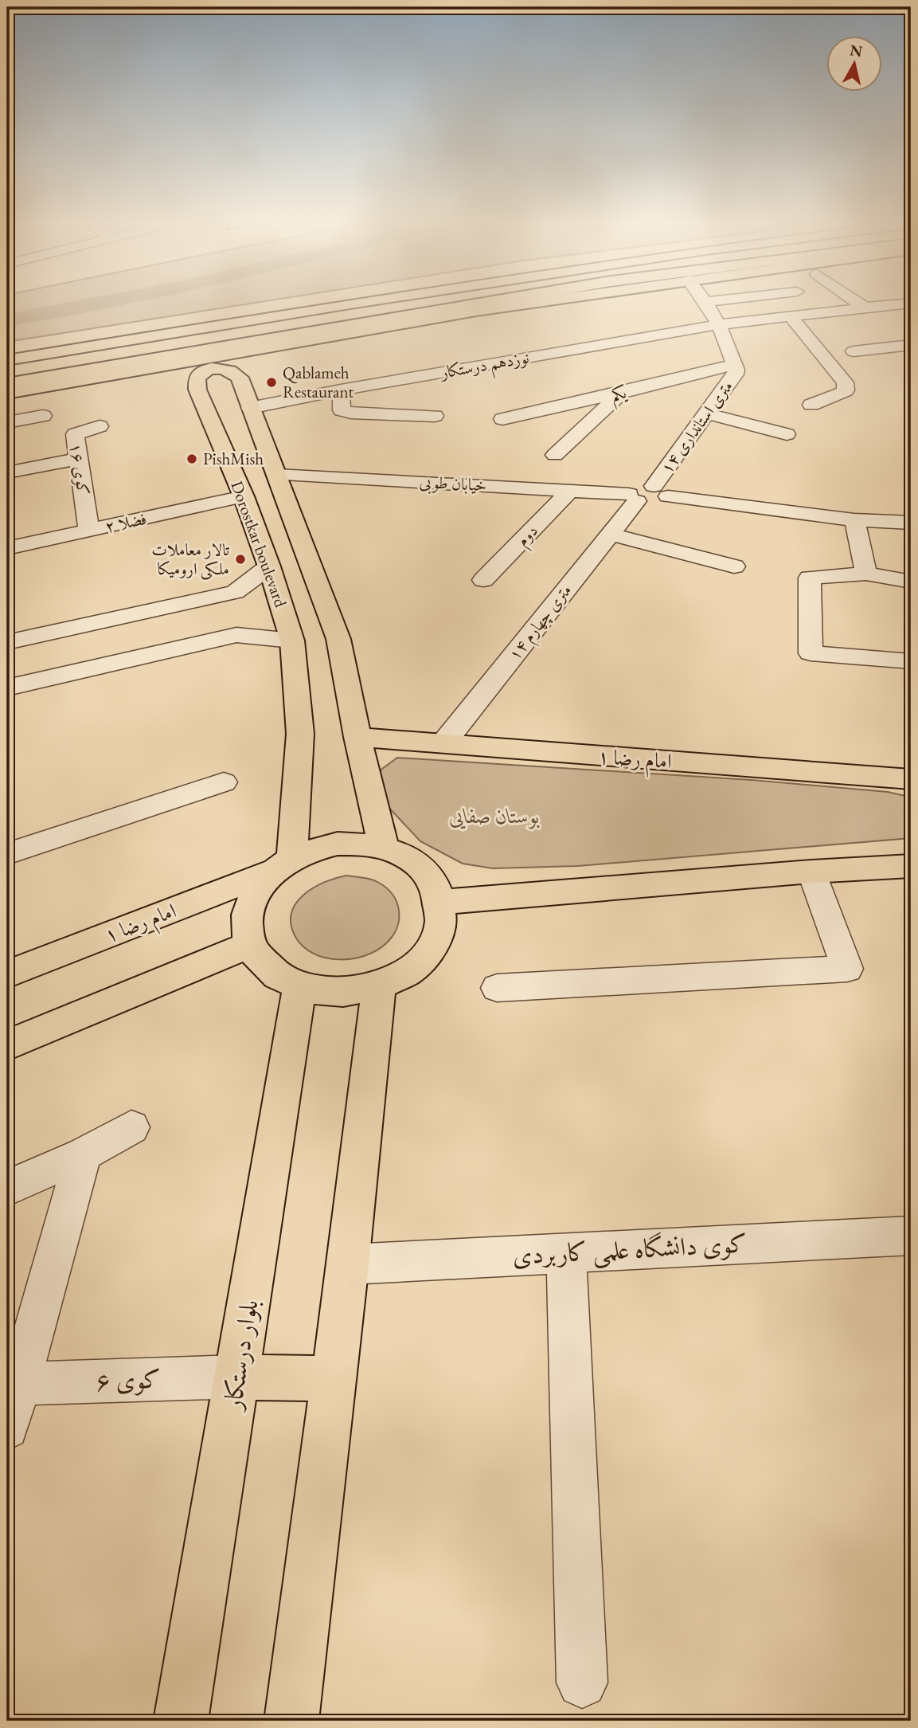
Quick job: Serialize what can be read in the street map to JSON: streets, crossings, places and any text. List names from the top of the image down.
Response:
{
  "streets": {
    "main road": ["Dorostkar boulevard", "امام رضا ۱", "بلوار درستکار"],
    "street": [
      "نوزدهم درستکار",
      "یکم",
      "۱۴ متری استانداری",
      "کوی ۱۶",
      "خیابان طوبی",
      "فضلا ۲",
      "دوم",
      "۱۴ متری چهارم",
      "کوی دانشگاه علمی کاربردی",
      "کوی ۶"
    ]
  },
  "crossings": [
    ["نوزدهم درستکار", "۱۴ متری استانداری"],
    ["نوزدهم درستکار", "Dorostkar boulevard"],
    ["یکم", "۱۴ متری استانداری"],
    ["۱۴ متری استانداری", "خیابان طوبی"],
    ["کوی ۱۶", "فضلا ۲"],
    ["خیابان طوبی", "دوم"],
    ["خیابان طوبی", "Dorostkar boulevard"],
    ["خیابان طوبی", "۱۴ متری چهارم"],
    ["فضلا ۲", "Dorostkar boulevard"],
    ["Dorostkar boulevard", "امام رضا ۱"],
    ["Dorostkar boulevard", "بلوار درستکار"],
    ["۱۴ متری چهارم", "امام رضا ۱"],
    ["امام رضا ۱", "بلوار درستکار"],
    ["بلوار درستکار", "کوی ۶"]
  ],
  "parks": ["بوستان صفایی"],
  "places": ["Qablameh Restaurant", "PishMish", "تالار معاملات ملکی ارومیکا"],
  "north": "top"
}
